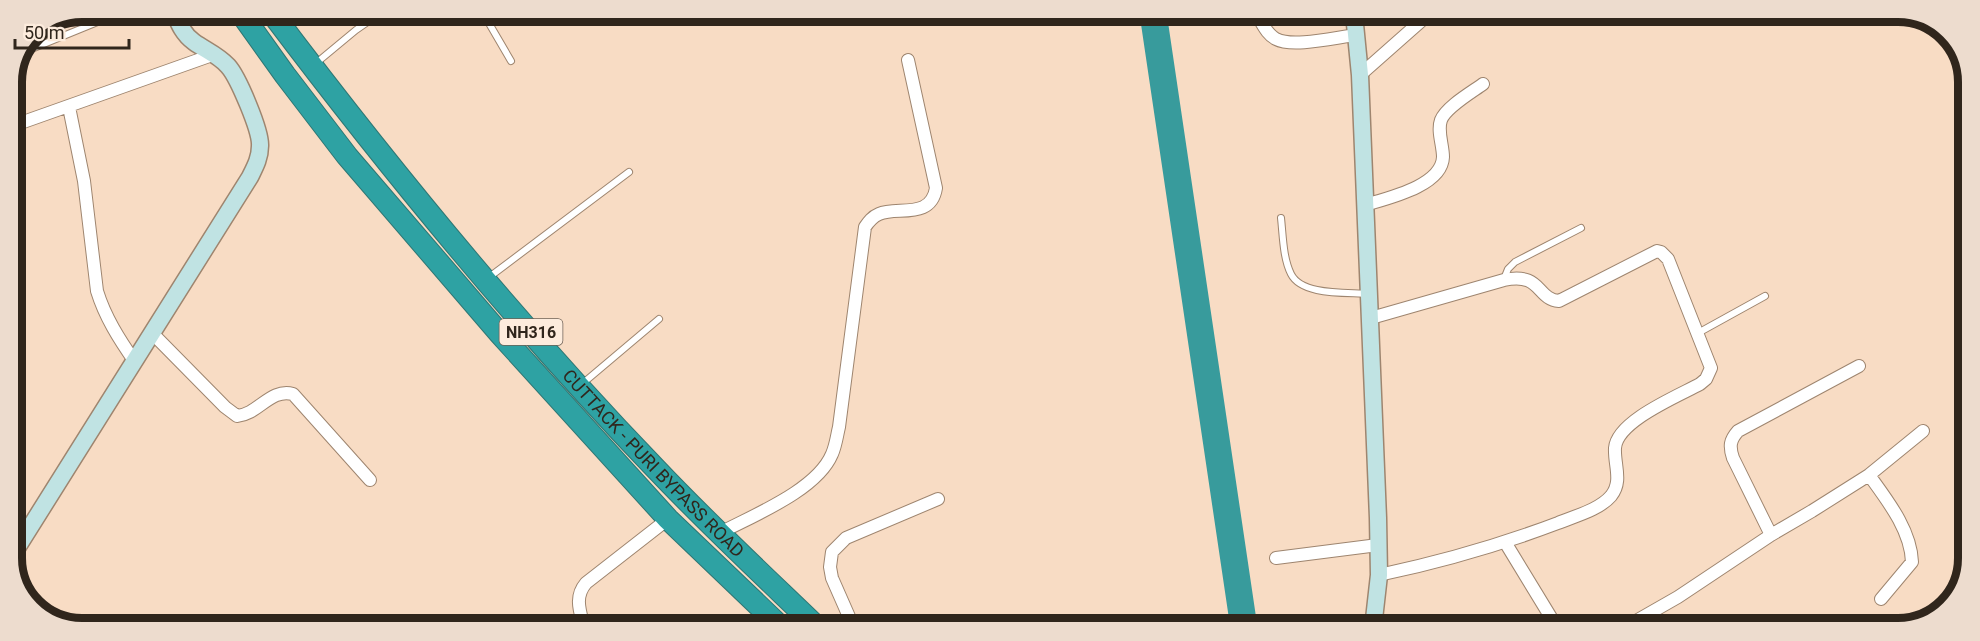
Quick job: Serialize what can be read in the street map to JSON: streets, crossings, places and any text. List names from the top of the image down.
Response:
{
  "streets": {
    "highway": ["NH316", "CUTTACK - PURI BYPASS ROAD"]
  },
  "scale_bar": "50 m"
}
